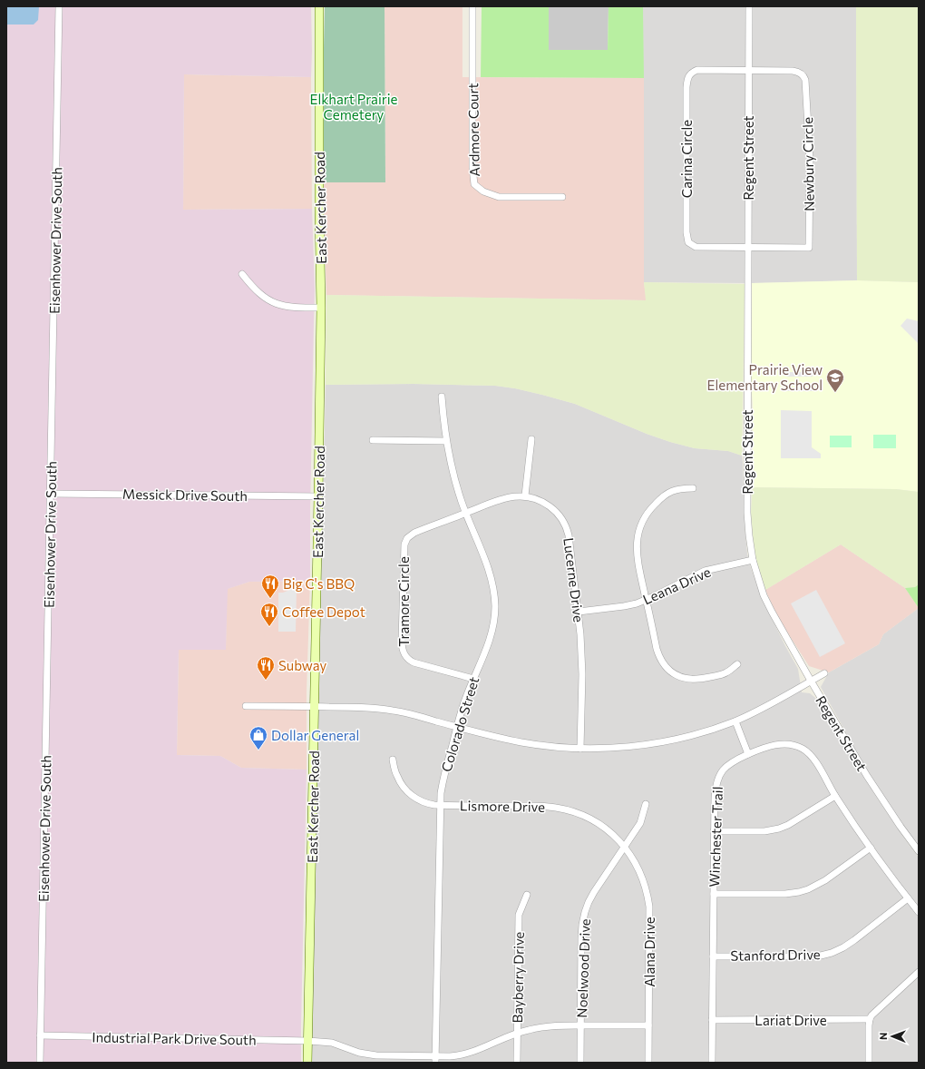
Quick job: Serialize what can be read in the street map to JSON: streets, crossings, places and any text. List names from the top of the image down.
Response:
{
  "streets": {
    "main road": ["East Kercher Road"],
    "street": [
      "Ardmore Court",
      "Regent Street",
      "Carina Circle",
      "Newbury Circle",
      "Eisenhower Drive South",
      "Messick Drive South",
      "Lucerne Drive",
      "Leana Drive",
      "Tramore Circle",
      "Colorado Street",
      "Lismore Drive",
      "Winchester Trail",
      "Alana Drive",
      "Stanford Drive",
      "Noelwood Drive",
      "Bayberry Drive",
      "Lariat Drive",
      "Industrial Park Drive South"
    ]
  },
  "crossings": [
    ["Regent Street", "Carina Circle"],
    ["Regent Street", "Newbury Circle"],
    ["Regent Street", "Leana Drive"],
    ["Carina Circle", "Newbury Circle"],
    ["East Kercher Road", "Messick Drive South"],
    ["East Kercher Road", "Industrial Park Drive South"],
    ["Eisenhower Drive South", "Messick Drive South"],
    ["Eisenhower Drive South", "Industrial Park Drive South"],
    ["Lucerne Drive", "Leana Drive"],
    ["Lucerne Drive", "Tramore Circle"],
    ["Lucerne Drive", "Colorado Street"],
    ["Tramore Circle", "Colorado Street"],
    ["Colorado Street", "Lismore Drive"],
    ["Colorado Street", "Industrial Park Drive South"],
    ["Lismore Drive", "Alana Drive"],
    ["Lismore Drive", "Noelwood Drive"],
    ["Winchester Trail", "Stanford Drive"],
    ["Winchester Trail", "Lariat Drive"],
    ["Alana Drive", "Noelwood Drive"],
    ["Alana Drive", "Industrial Park Drive South"],
    ["Noelwood Drive", "Industrial Park Drive South"],
    ["Bayberry Drive", "Industrial Park Drive South"]
  ],
  "parks": ["Elkhart Prairie Cemetery"],
  "places": {
    "school or university": ["Prairie View Elementary School"],
    "restaurant": ["Big C's BBQ", "Coffee Depot", "Subway"],
    "shop": ["Dollar General"]
  },
  "north": "left"
}
